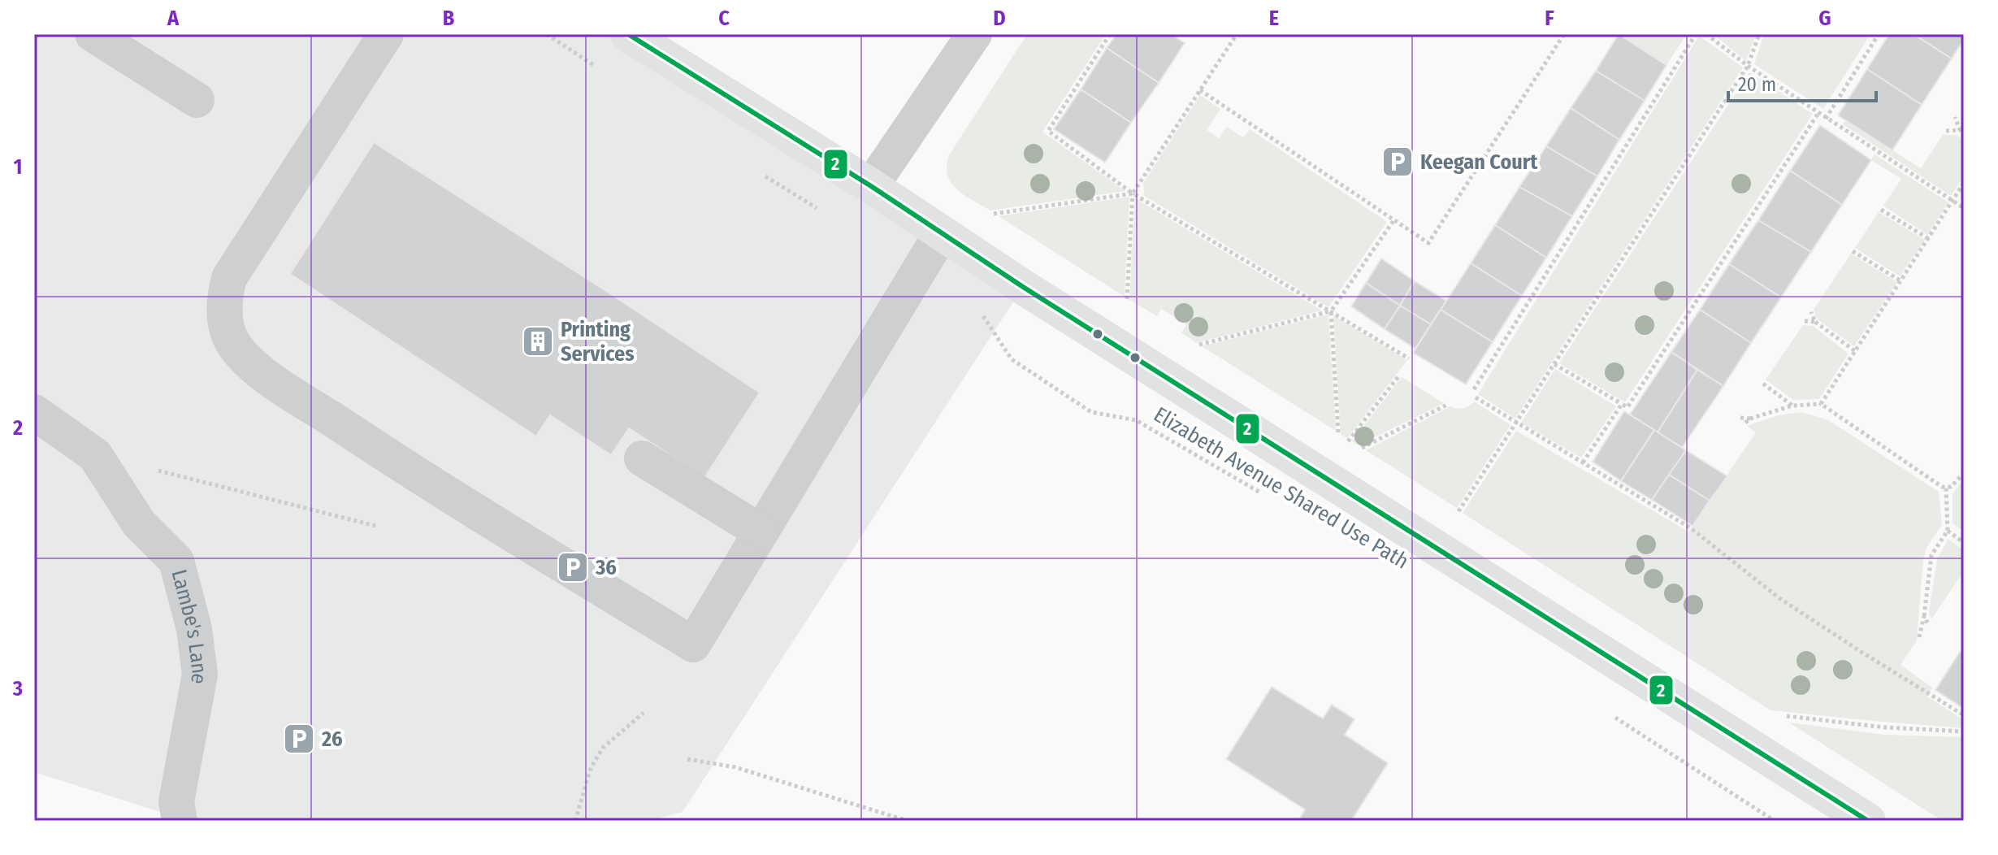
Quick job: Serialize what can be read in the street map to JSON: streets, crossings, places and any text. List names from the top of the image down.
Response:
{
  "streets": {
    "street": ["Lambe's Lane"],
    "path": ["Elizabeth Avenue Shared Use Path"]
  },
  "places": {
    "parking": ["Keegan Court", "36", "26"],
    "building": ["Printing Services"]
  },
  "lines": ["transit line 2"],
  "scale_bar": "20 m",
  "grid": {
    "columns": [
      "A",
      "B",
      "C",
      "D",
      "E",
      "F",
      "G"
    ],
    "rows": ["1", "2", "3"]
  }
}
